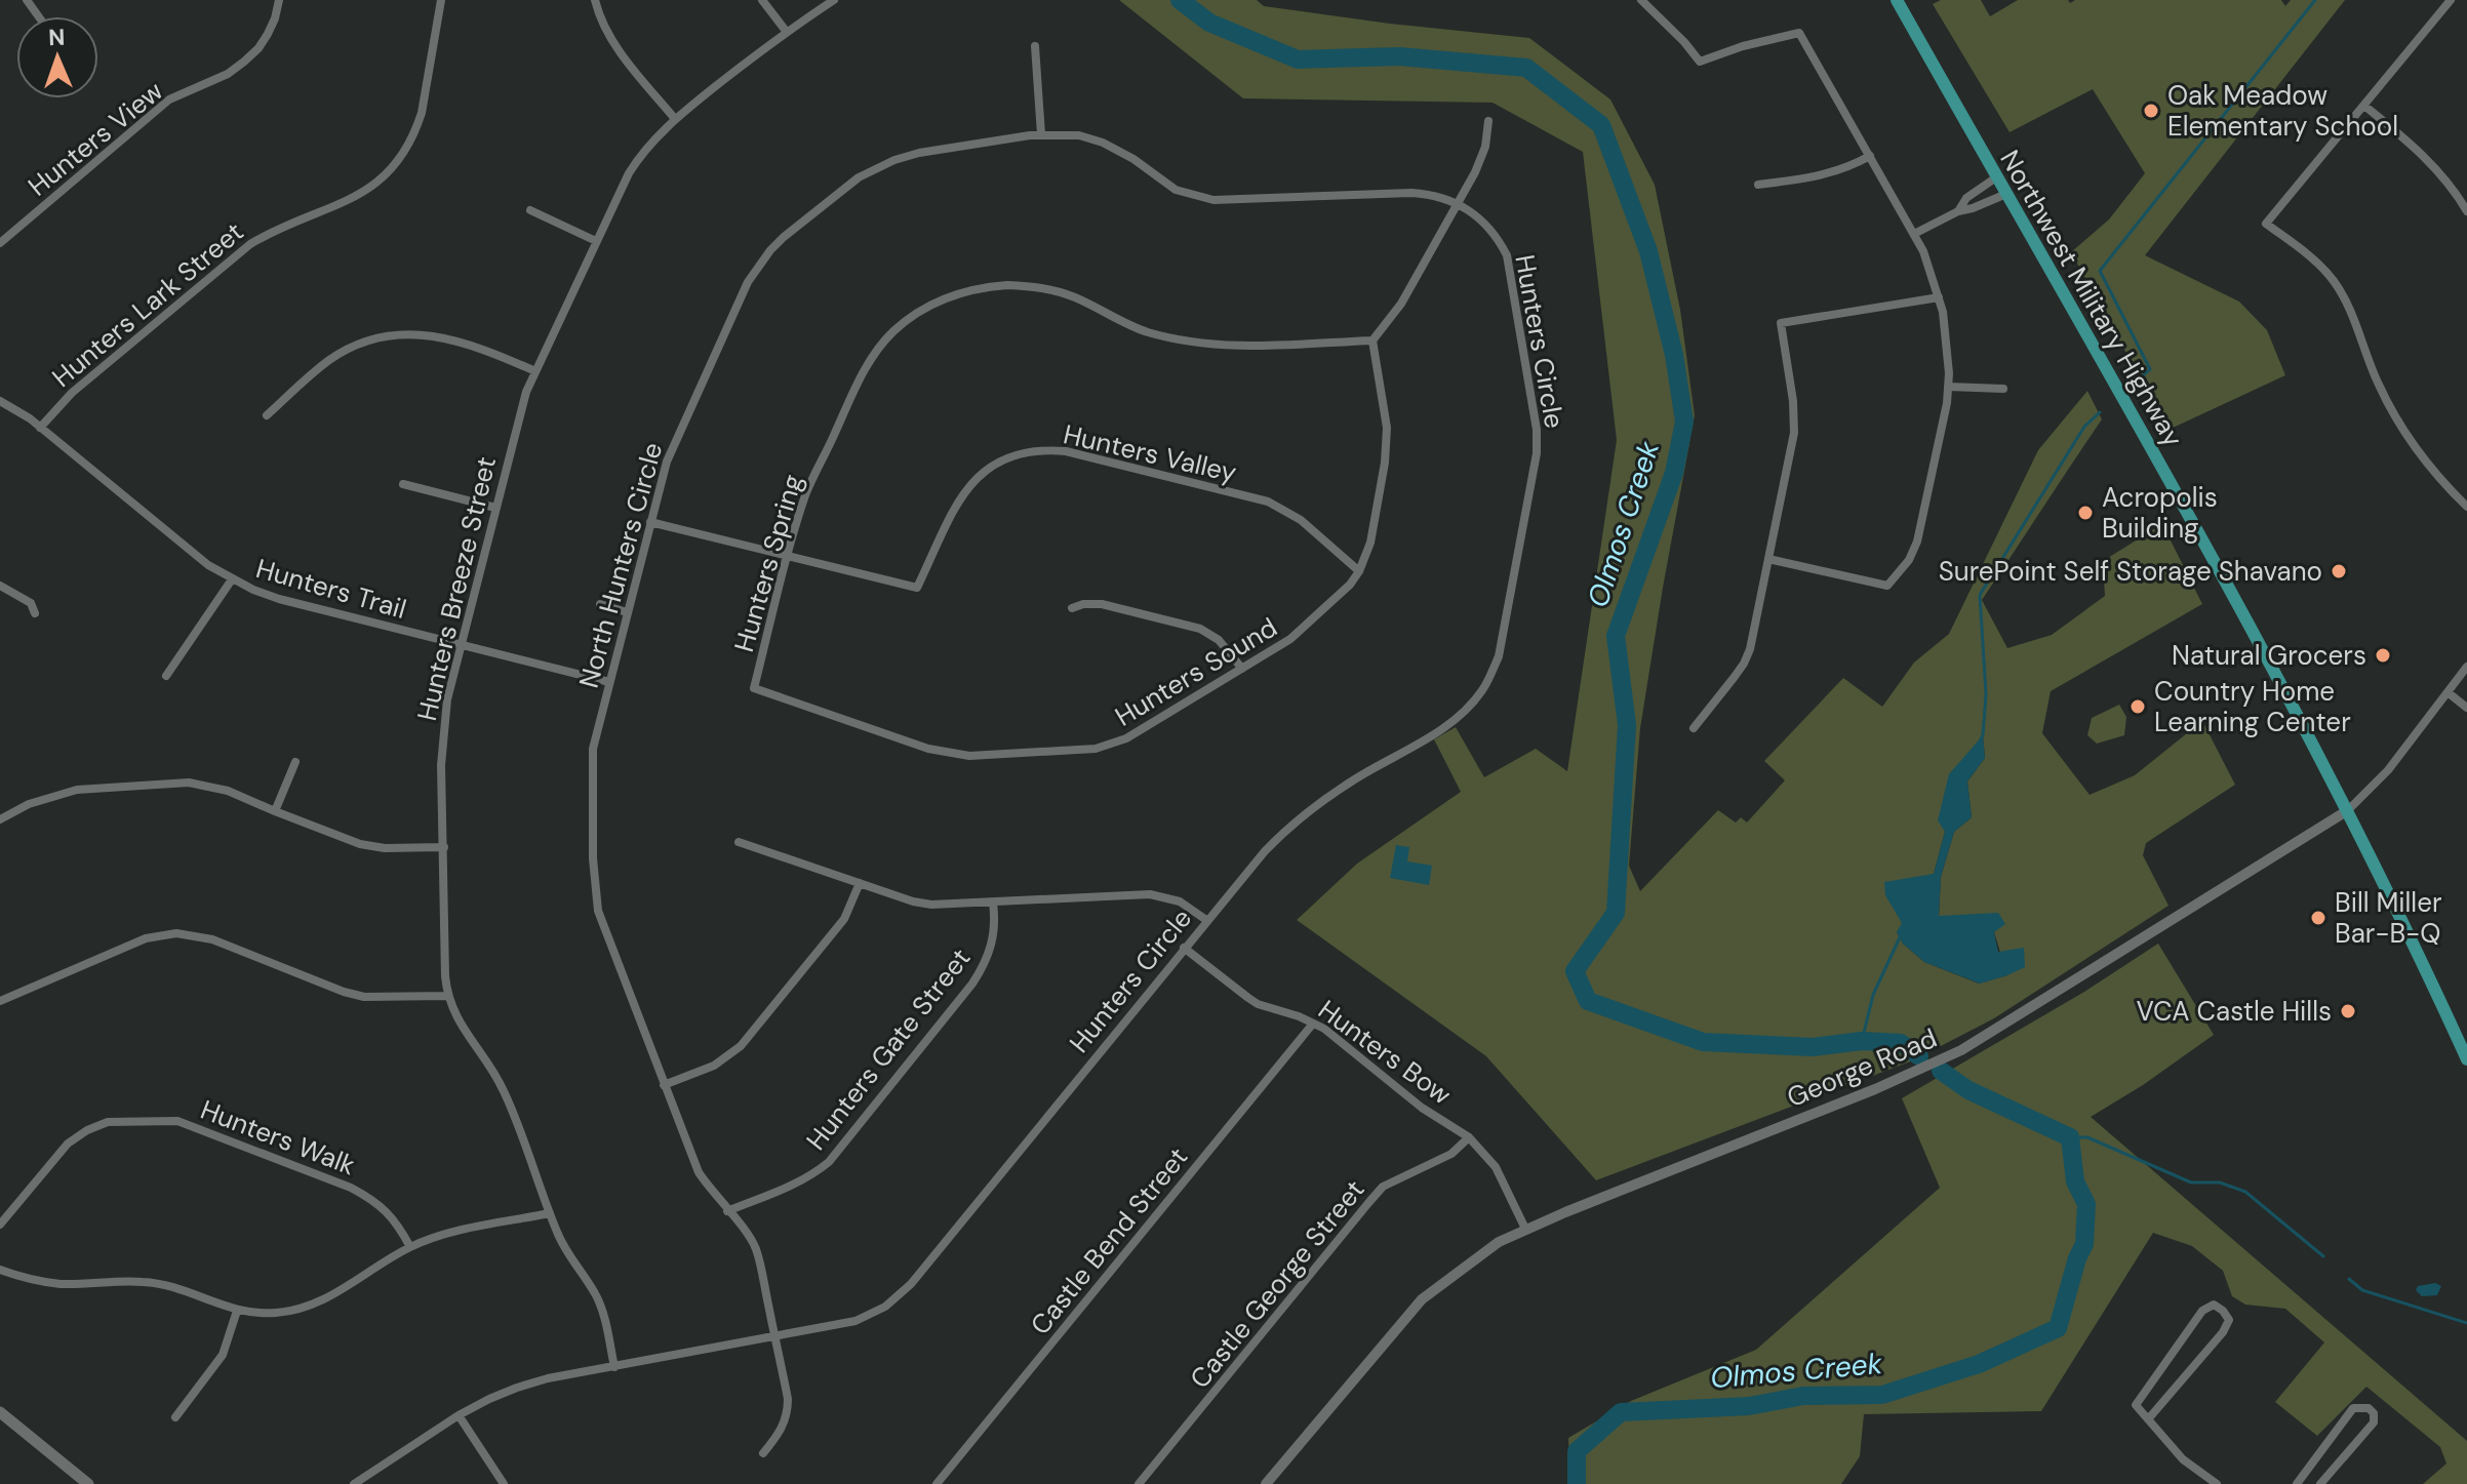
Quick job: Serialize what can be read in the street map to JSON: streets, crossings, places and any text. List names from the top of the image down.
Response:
{
  "streets": {
    "main road": ["Northwest Military Highway"],
    "street": [
      "Hunters View",
      "Hunters Lark Street",
      "Hunters Circle",
      "Hunters Valley",
      "Hunters Spring",
      "North Hunters Circle",
      "Hunters Trail",
      "Hunters Breeze Street",
      "Hunters Sound",
      "Hunters Gate Street",
      "Hunters Bow",
      "George Road",
      "Hunters Walk",
      "Castle Bend Street",
      "Castle George Street"
    ]
  },
  "crossings": [
    ["Northwest Military Highway", "George Road"],
    ["Hunters Lark Street", "Hunters Trail"],
    ["Hunters Circle", "North Hunters Circle"],
    ["Hunters Circle", "Hunters Breeze Street"],
    ["Hunters Circle", "Hunters Bow"],
    ["Hunters Valley", "Hunters Spring"],
    ["Hunters Valley", "Hunters Sound"],
    ["Hunters Spring", "Hunters Sound"],
    ["North Hunters Circle", "Hunters Trail"],
    ["North Hunters Circle", "Hunters Gate Street"],
    ["Hunters Trail", "Hunters Breeze Street"],
    ["Hunters Bow", "George Road"],
    ["Hunters Bow", "Castle Bend Street"],
    ["Hunters Bow", "Castle George Street"]
  ],
  "water": ["Olmos Creek"],
  "places": [
    "Oak Meadow Elementary School",
    "Acropolis Building",
    "SurePoint Self Storage Shavano",
    "Natural Grocers",
    "Country Home Learning Center",
    "Bill Miller Bar-B-Q",
    "VCA Castle Hills"
  ],
  "north": "top"
}
